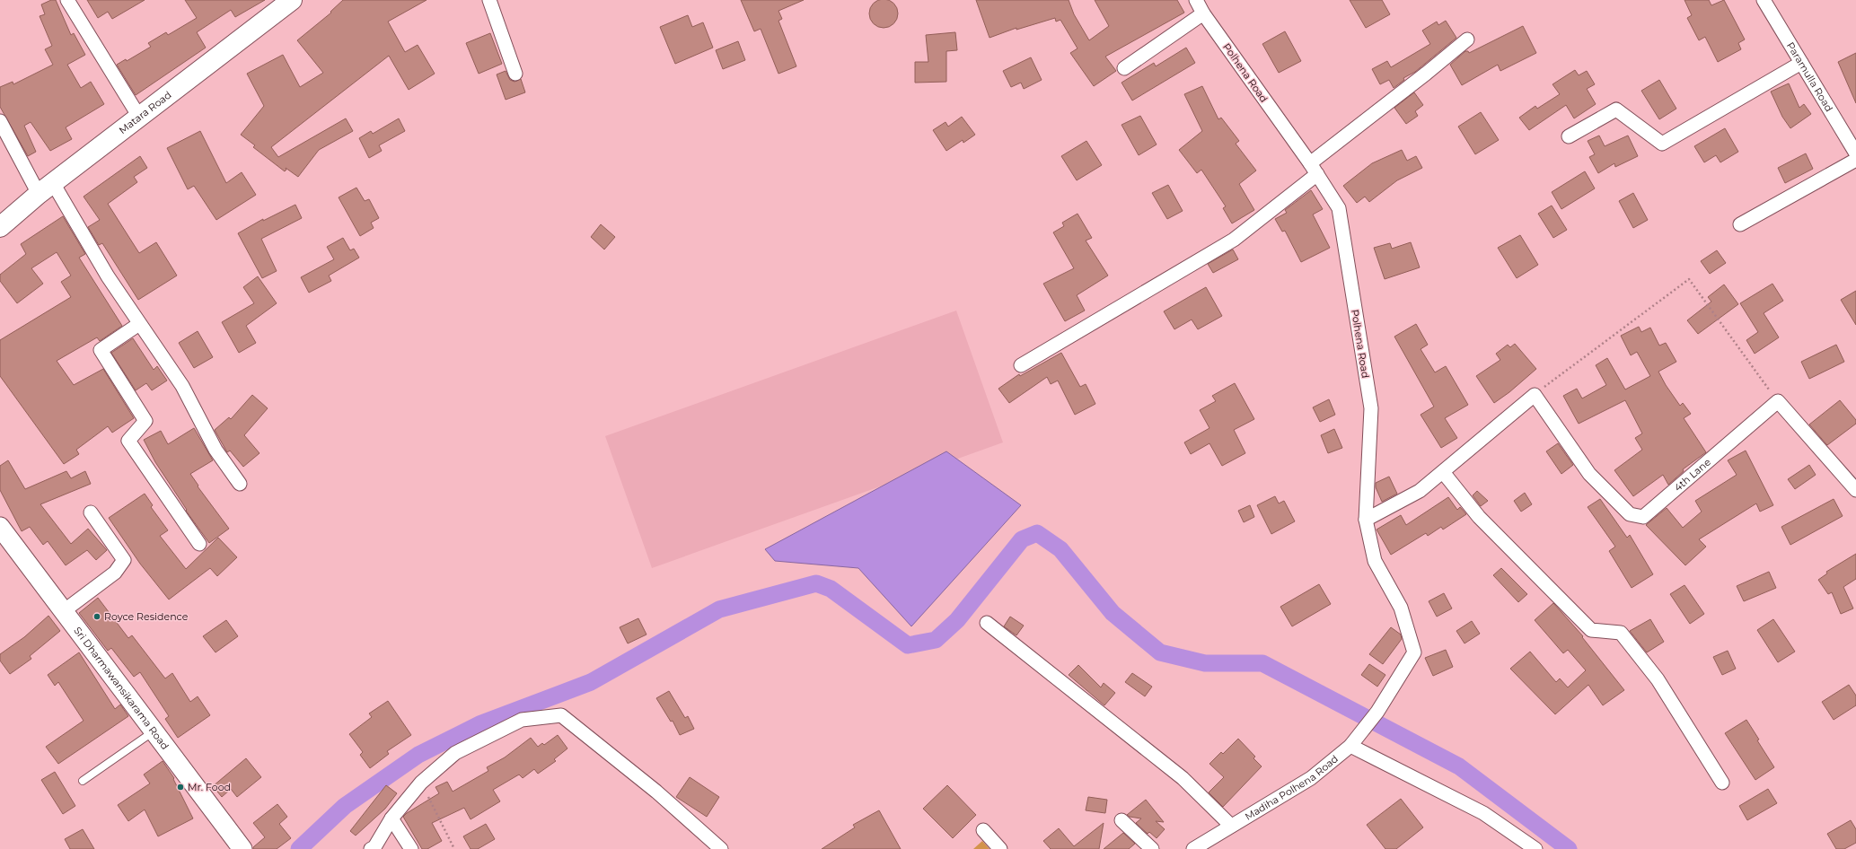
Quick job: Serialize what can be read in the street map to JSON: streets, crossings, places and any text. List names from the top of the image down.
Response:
{
  "streets": {
    "highway": ["Matara Road"],
    "street": [
      "Polhena Road",
      "Paramulla Road",
      "4th Lane",
      "Sri Dharmawansikarama Road",
      "Madiha Polhena Road"
    ]
  },
  "crossings": [
    ["Polhena Road", "Madiha Polhena Road"]
  ],
  "places": ["Royce Residence", "Mr. Food"]
}
